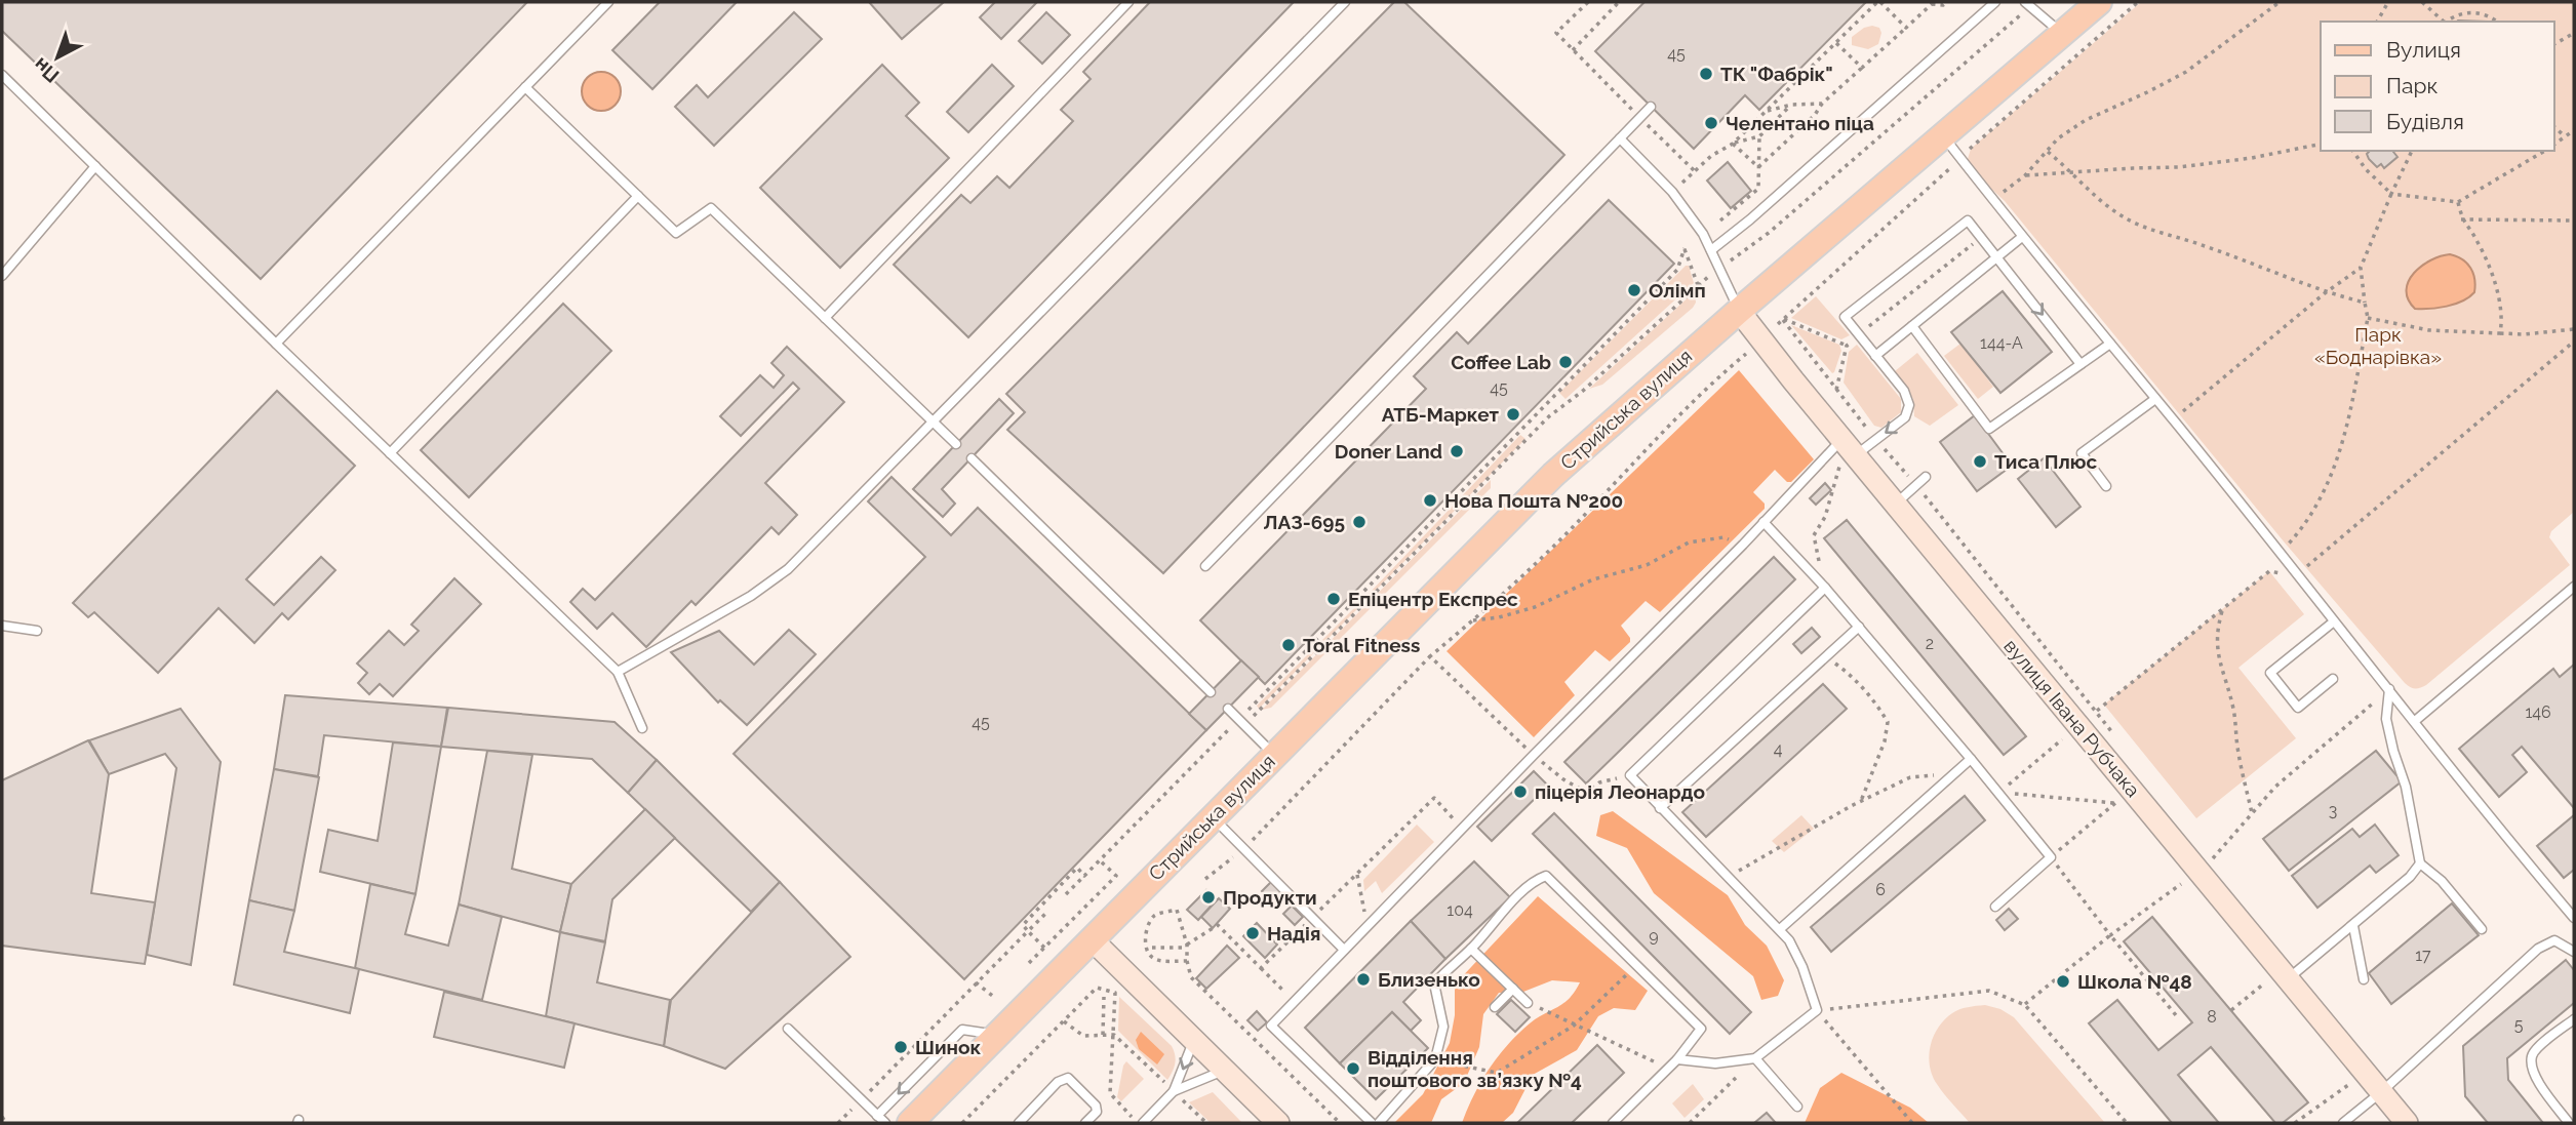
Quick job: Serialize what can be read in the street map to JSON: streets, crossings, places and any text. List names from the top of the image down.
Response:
{
  "streets": {
    "main road": ["Стрийська вулиця"],
    "street": ["вулиця Івана Рубчака"]
  },
  "crossings": [
    ["Стрийська вулиця", "вулиця Івана Рубчака"]
  ],
  "parks": ["Парк «Боднарівка»"],
  "places": [
    "ТК \"Фабрік\"",
    "Челентано піца",
    "Олімп",
    "Coffee Lab",
    "АТБ-Маркет",
    "Doner Land",
    "Тиса Плюс",
    "Нова Пошта №200",
    "ЛАЗ-695",
    "Епіцентр Експрес",
    "Toral Fitness",
    "піцерія Леонардо",
    "Продукти",
    "Надія",
    "Близенько",
    "Школа №48",
    "Шинок",
    "Відділення поштового зв’язку №4"
  ],
  "house_numbers": [
    "45",
    "144-А",
    "45",
    "2",
    "146",
    "45",
    "4",
    "3",
    "6",
    "104",
    "9",
    "17",
    "8",
    "5"
  ],
  "legend": ["Вулиця", "Парк", "Будівля"],
  "north": "bottom left"
}
